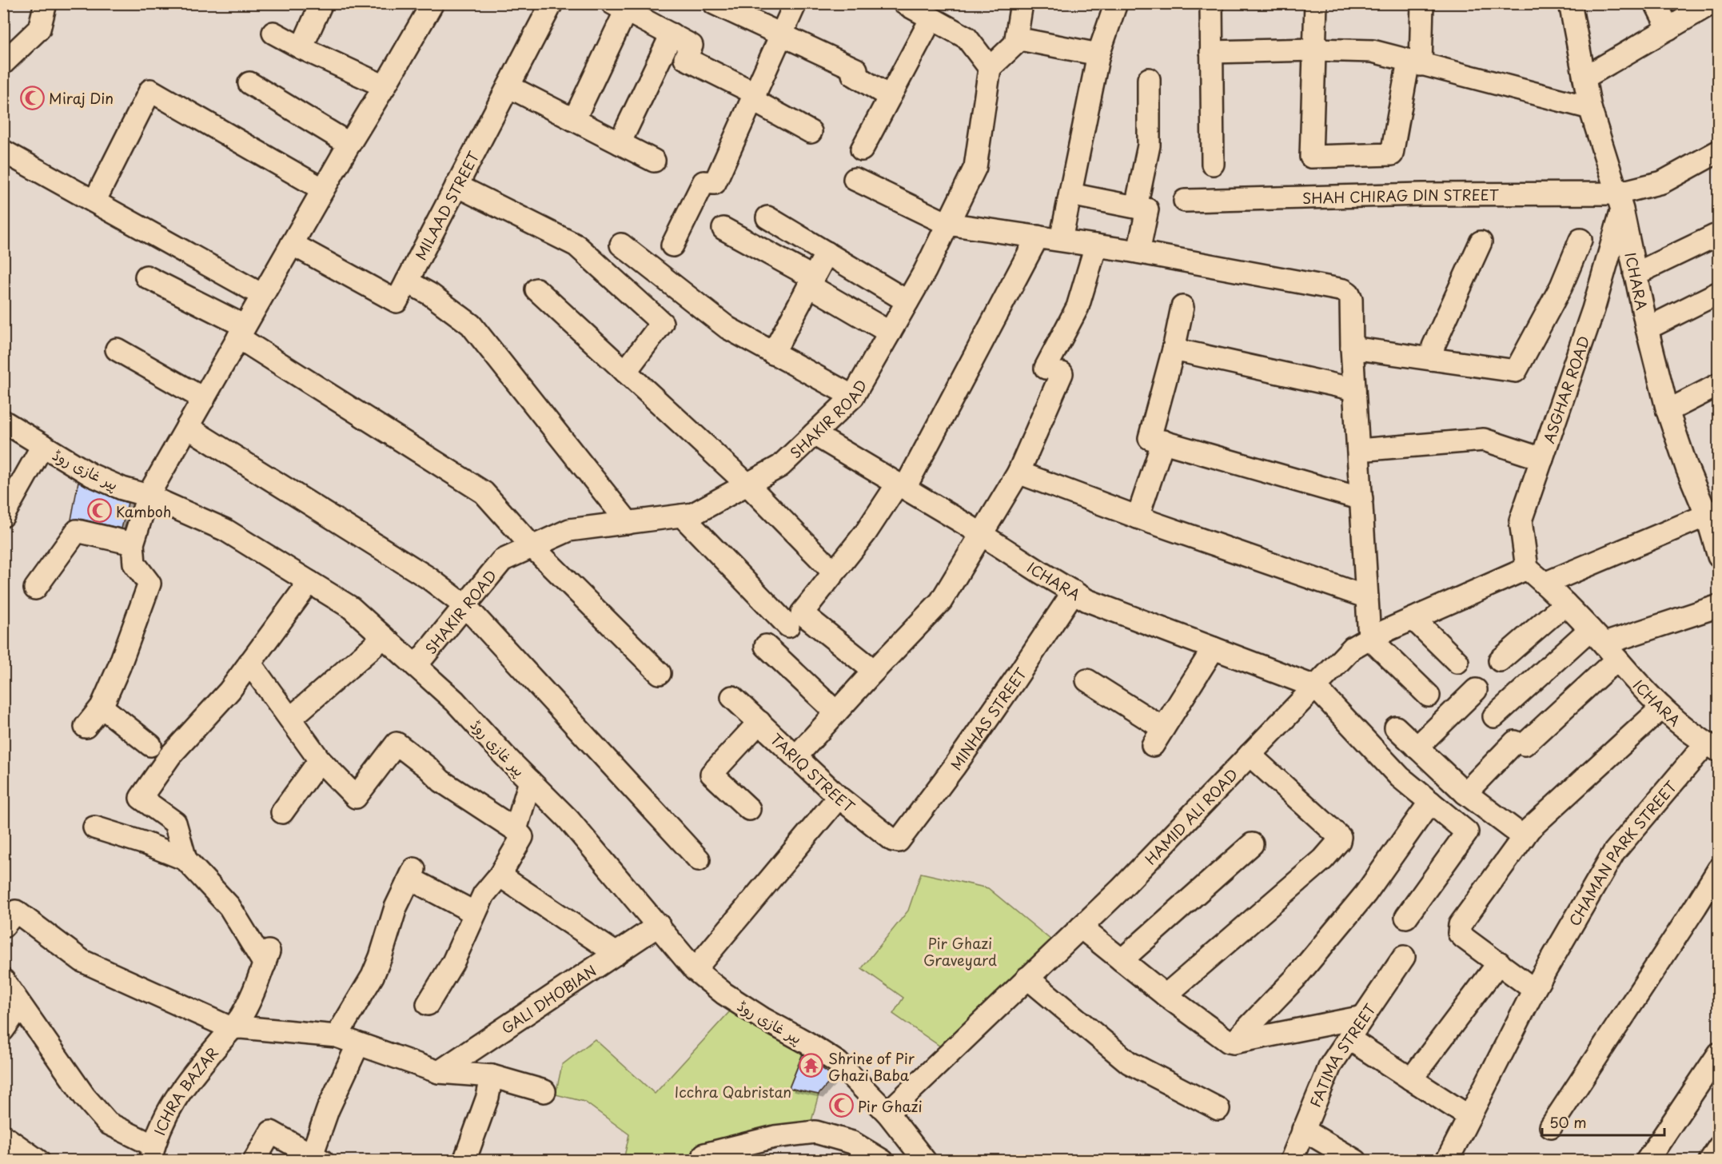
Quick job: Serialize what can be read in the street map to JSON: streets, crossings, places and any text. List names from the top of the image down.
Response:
{
  "streets": {
    "street": [
      "SHAH CHIRAG DIN STREET",
      "MILAAD STREET",
      "ICHARA",
      "ASGHAR ROAD",
      "SHAKIR ROAD",
      "پیر غازی روڈ",
      "MINHAS STREET",
      "TARIQ STREET",
      "HAMID ALI ROAD",
      "CHAMAN PARK STREET",
      "GALI DHOBIAN",
      "FATIMA STREET",
      "ICHRA BAZAR"
    ]
  },
  "crossings": [
    ["SHAH CHIRAG DIN STREET", "ICHARA"],
    ["SHAH CHIRAG DIN STREET", "ASGHAR ROAD"],
    ["ICHARA", "ASGHAR ROAD"],
    ["ICHARA", "SHAKIR ROAD"],
    ["ICHARA", "MINHAS STREET"],
    ["ICHARA", "HAMID ALI ROAD"],
    ["ICHARA", "CHAMAN PARK STREET"],
    ["ASGHAR ROAD", "HAMID ALI ROAD"],
    ["SHAKIR ROAD", "پیر غازی روڈ"],
    ["پیر غازی روڈ", "HAMID ALI ROAD"],
    ["پیر غازی روڈ", "GALI DHOBIAN"],
    ["MINHAS STREET", "TARIQ STREET"]
  ],
  "parks": ["Pir Ghazi Graveyard", "Icchra Qabristan"],
  "places": {
    "mosque": ["Miraj Din", "Kamboh", "Pir Ghazi"],
    "temple": ["Shrine of Pir Ghazi Baba"]
  },
  "scale_bar": "50 m"
}
